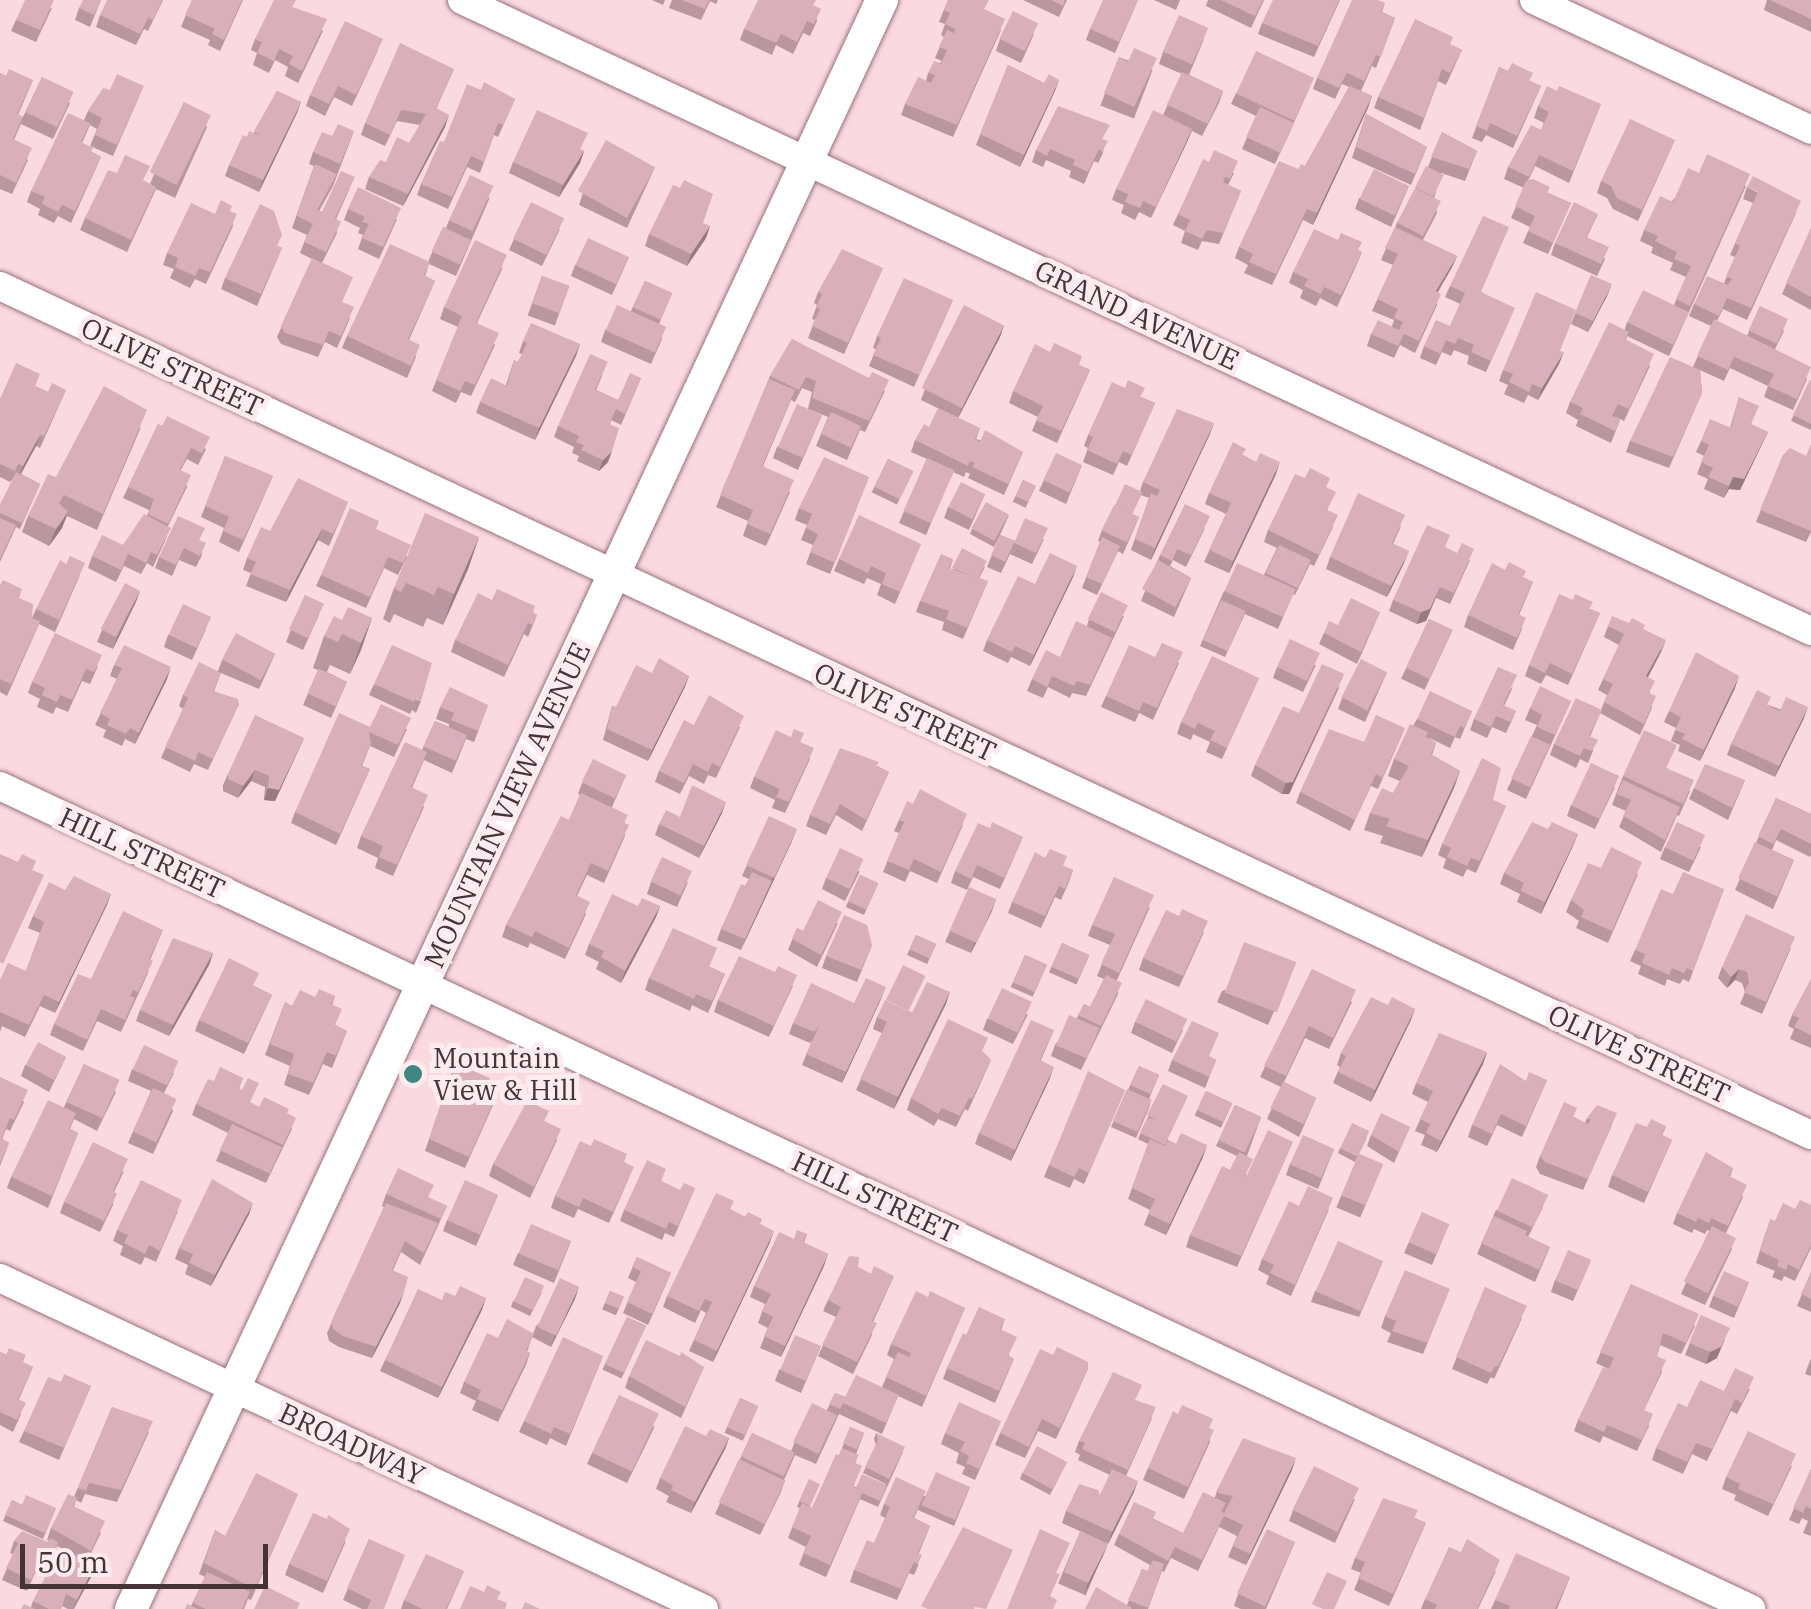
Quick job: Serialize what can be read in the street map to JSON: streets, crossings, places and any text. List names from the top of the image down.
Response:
{
  "streets": {
    "street": [
      "GRAND AVENUE",
      "OLIVE STREET",
      "MOUNTAIN VIEW AVENUE",
      "HILL STREET",
      "BROADWAY"
    ]
  },
  "crossings": [
    ["GRAND AVENUE", "MOUNTAIN VIEW AVENUE"],
    ["OLIVE STREET", "MOUNTAIN VIEW AVENUE"],
    ["MOUNTAIN VIEW AVENUE", "HILL STREET"],
    ["MOUNTAIN VIEW AVENUE", "BROADWAY"]
  ],
  "places": ["Mountain View & Hill"],
  "scale_bar": "50 m"
}
